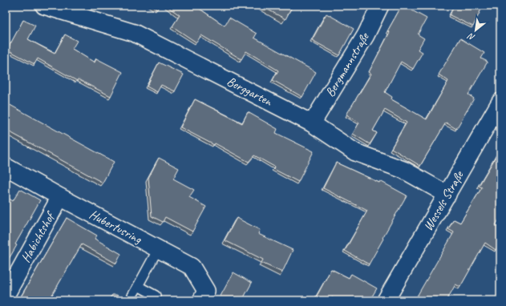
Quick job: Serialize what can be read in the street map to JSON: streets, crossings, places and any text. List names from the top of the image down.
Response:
{
  "streets": {
    "street": [
      "Bergmannstraße",
      "Berggarten",
      "Wessels Straße",
      "Hubertusring",
      "Habichtshof"
    ]
  },
  "crossings": [
    ["Bergmannstraße", "Berggarten"],
    ["Berggarten", "Wessels Straße"],
    ["Hubertusring", "Habichtshof"]
  ],
  "north": "bottom left"
}
